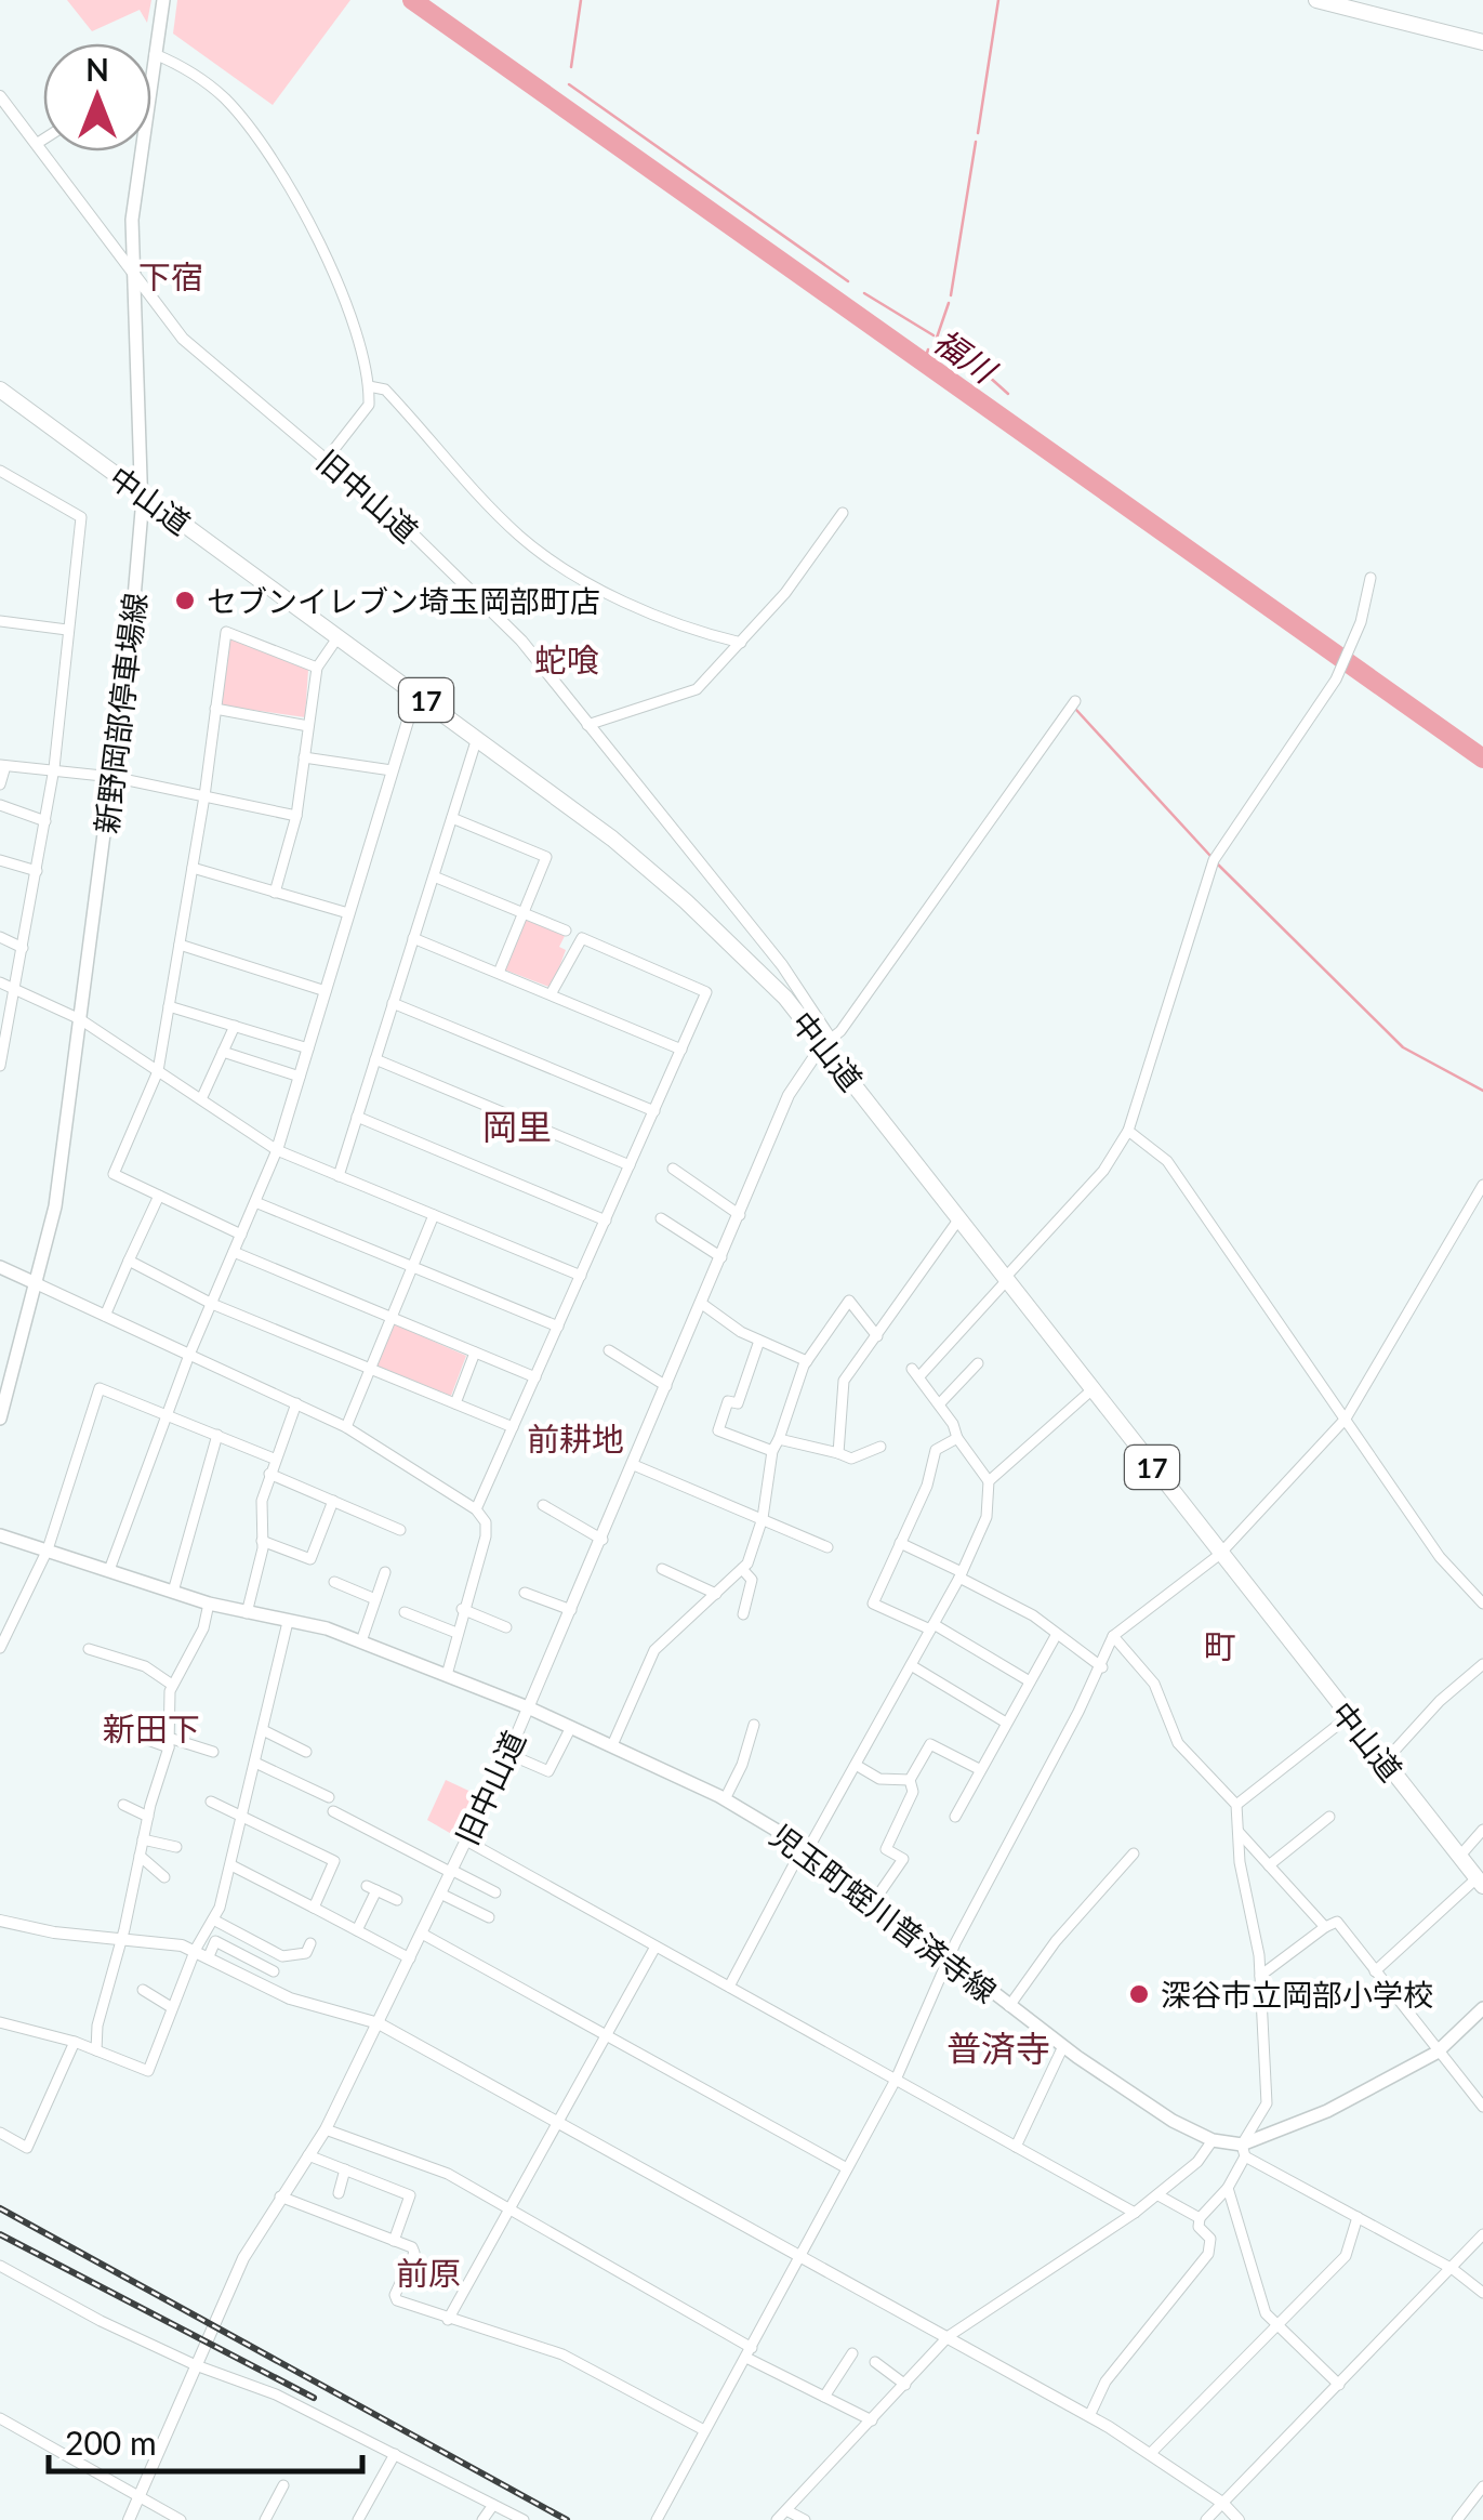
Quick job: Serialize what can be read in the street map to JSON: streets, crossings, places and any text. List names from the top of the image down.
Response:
{
  "streets": {
    "highway": ["中山道", "17"],
    "main road": ["新野岡部停車場線", "児玉町蛭川普済寺線"],
    "street": ["旧中山道"]
  },
  "crossings": [
    ["旧中山道", "中山道"],
    ["旧中山道", "新野岡部停車場線"],
    ["旧中山道", "児玉町蛭川普済寺線"],
    ["中山道", "新野岡部停車場線"]
  ],
  "districts": [
    "下宿",
    "蛇喰",
    "岡里",
    "前耕地",
    "町",
    "新田下",
    "普済寺",
    "前原"
  ],
  "water": ["福川"],
  "places": ["セブンイレブン埼玉岡部町店", "深谷市立岡部小学校"],
  "scale_bar": "200 m",
  "north": "top"
}
